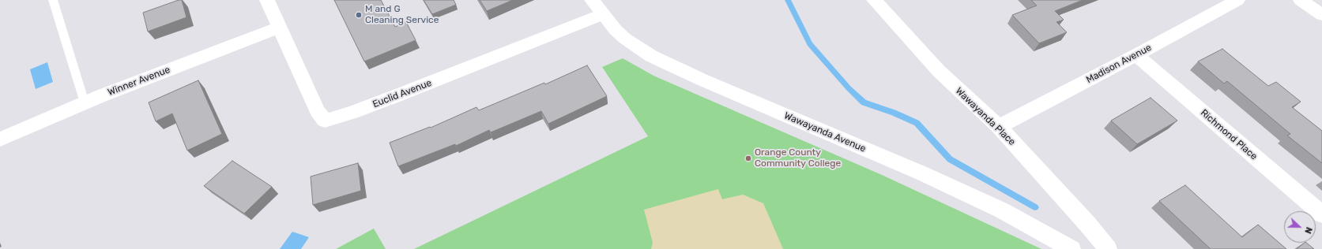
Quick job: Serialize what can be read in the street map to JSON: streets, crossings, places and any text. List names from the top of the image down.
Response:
{
  "streets": {
    "street": [
      "Madison Avenue",
      "Winner Avenue",
      "Euclid Avenue",
      "Wawayanda Place",
      "Wawayanda Avenue",
      "Richmond Place"
    ]
  },
  "crossings": [
    ["Madison Avenue", "Wawayanda Place"],
    ["Madison Avenue", "Richmond Place"],
    ["Winner Avenue", "Euclid Avenue"],
    ["Euclid Avenue", "Wawayanda Avenue"]
  ],
  "places": ["M and G Cleaning Service", "Orange County Community College"],
  "north": "right"
}
